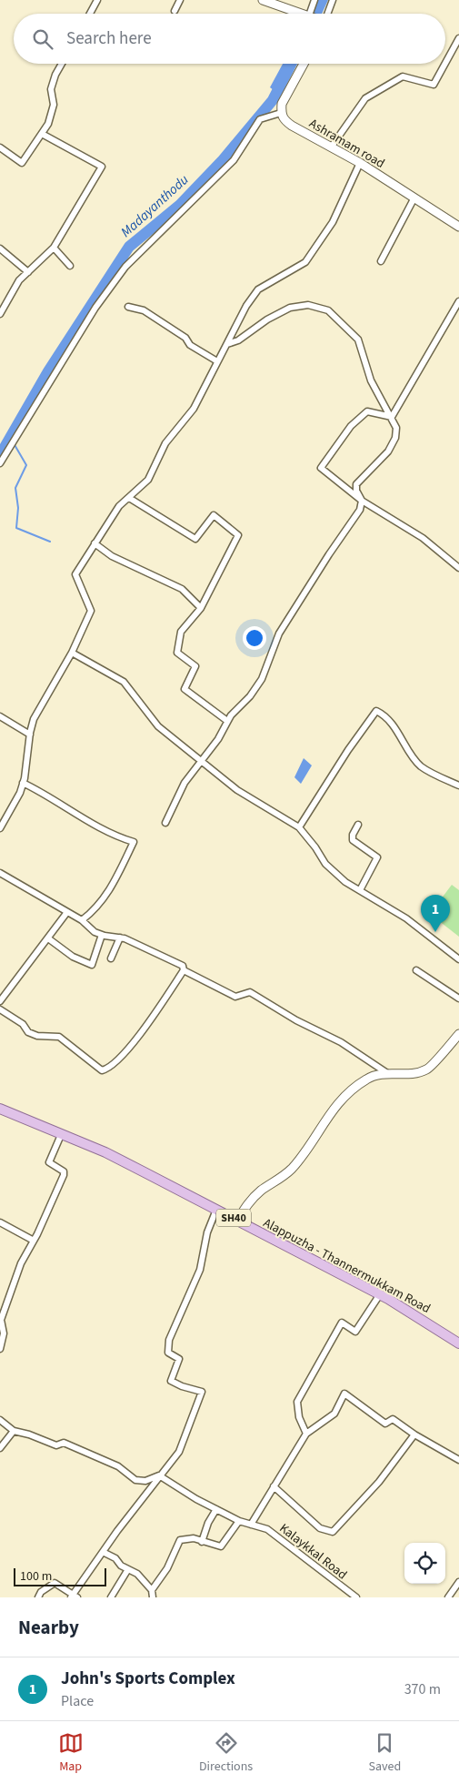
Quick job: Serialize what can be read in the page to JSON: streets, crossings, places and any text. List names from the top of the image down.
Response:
{
  "streets": {
    "main road": ["Ashramam road", "SH40", "Alappuzha - Thannermukkam Road"],
    "street": ["Kalaykkal Road"]
  },
  "water": ["Madayanthodu"],
  "scale_bar": "100 m",
  "page": {
    "search": "Search here",
    "pins": "1",
    "scale": "100 m",
    "heading": "Nearby",
    "list": [
      {
        "mark": "1",
        "name": "John's Sports Complex",
        "note": "Place",
        "value": "370 m"
      }
    ],
    "nav": ["Map", "Directions", "Saved"]
  }
}
